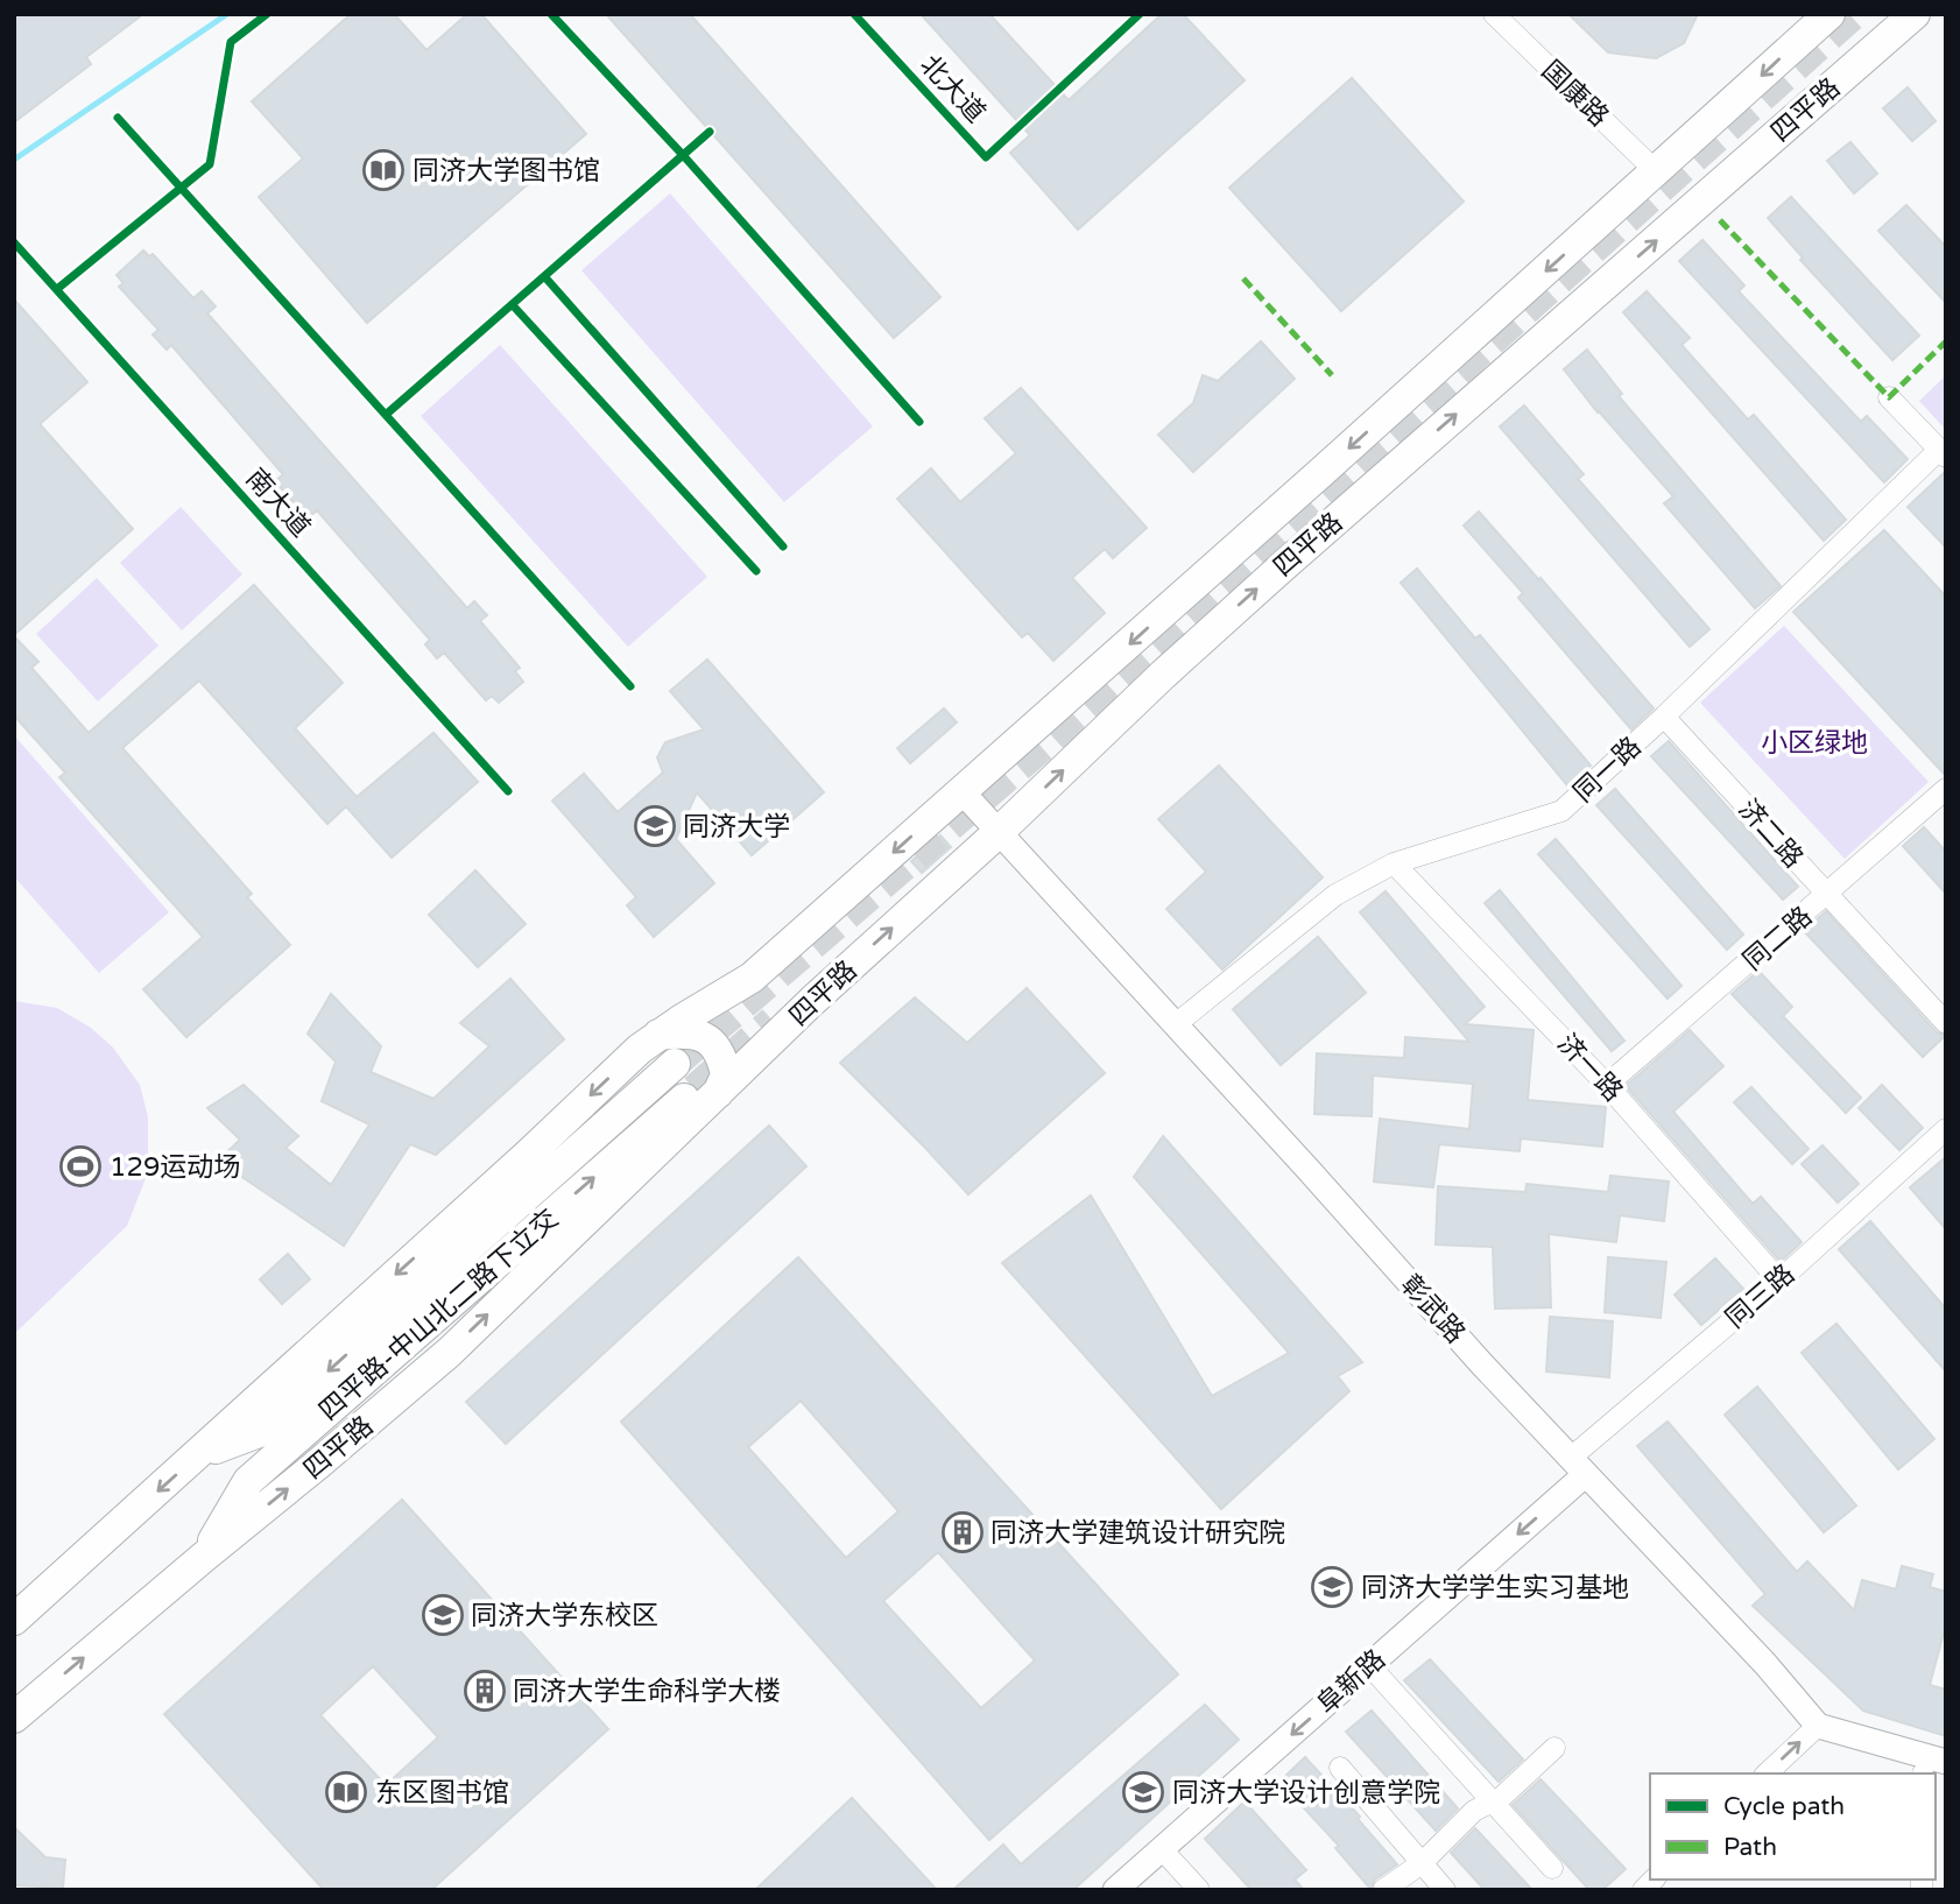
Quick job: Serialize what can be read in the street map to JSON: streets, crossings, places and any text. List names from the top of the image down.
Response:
{
  "streets": {
    "main road": ["四平路", "四平路-中山北二路下立交"],
    "street": [
      "国康路",
      "同一路",
      "济二路",
      "同二路",
      "济一路",
      "同三路",
      "彰武路",
      "阜新路"
    ],
    "cycle path": ["北大道", "南大道"]
  },
  "crossings": [
    ["国康路", "四平路"],
    ["四平路", "彰武路"],
    ["四平路", "四平路-中山北二路下立交"],
    ["同一路", "济二路"],
    ["同一路", "济一路"],
    ["同一路", "彰武路"],
    ["济二路", "同二路"],
    ["同二路", "济一路"],
    ["济一路", "同三路"],
    ["同三路", "彰武路"],
    ["同三路", "阜新路"],
    ["彰武路", "阜新路"]
  ],
  "parks": ["小区绿地"],
  "places": {
    "library": ["同济大学图书馆", "东区图书馆"],
    "school or university": [
      "同济大学",
      "同济大学学生实习基地",
      "同济大学东校区",
      "同济大学设计创意学院"
    ],
    "sports": ["129运动场"],
    "building": ["同济大学建筑设计研究院", "同济大学生命科学大楼"]
  },
  "legend": ["Cycle path", "Path"]
}
